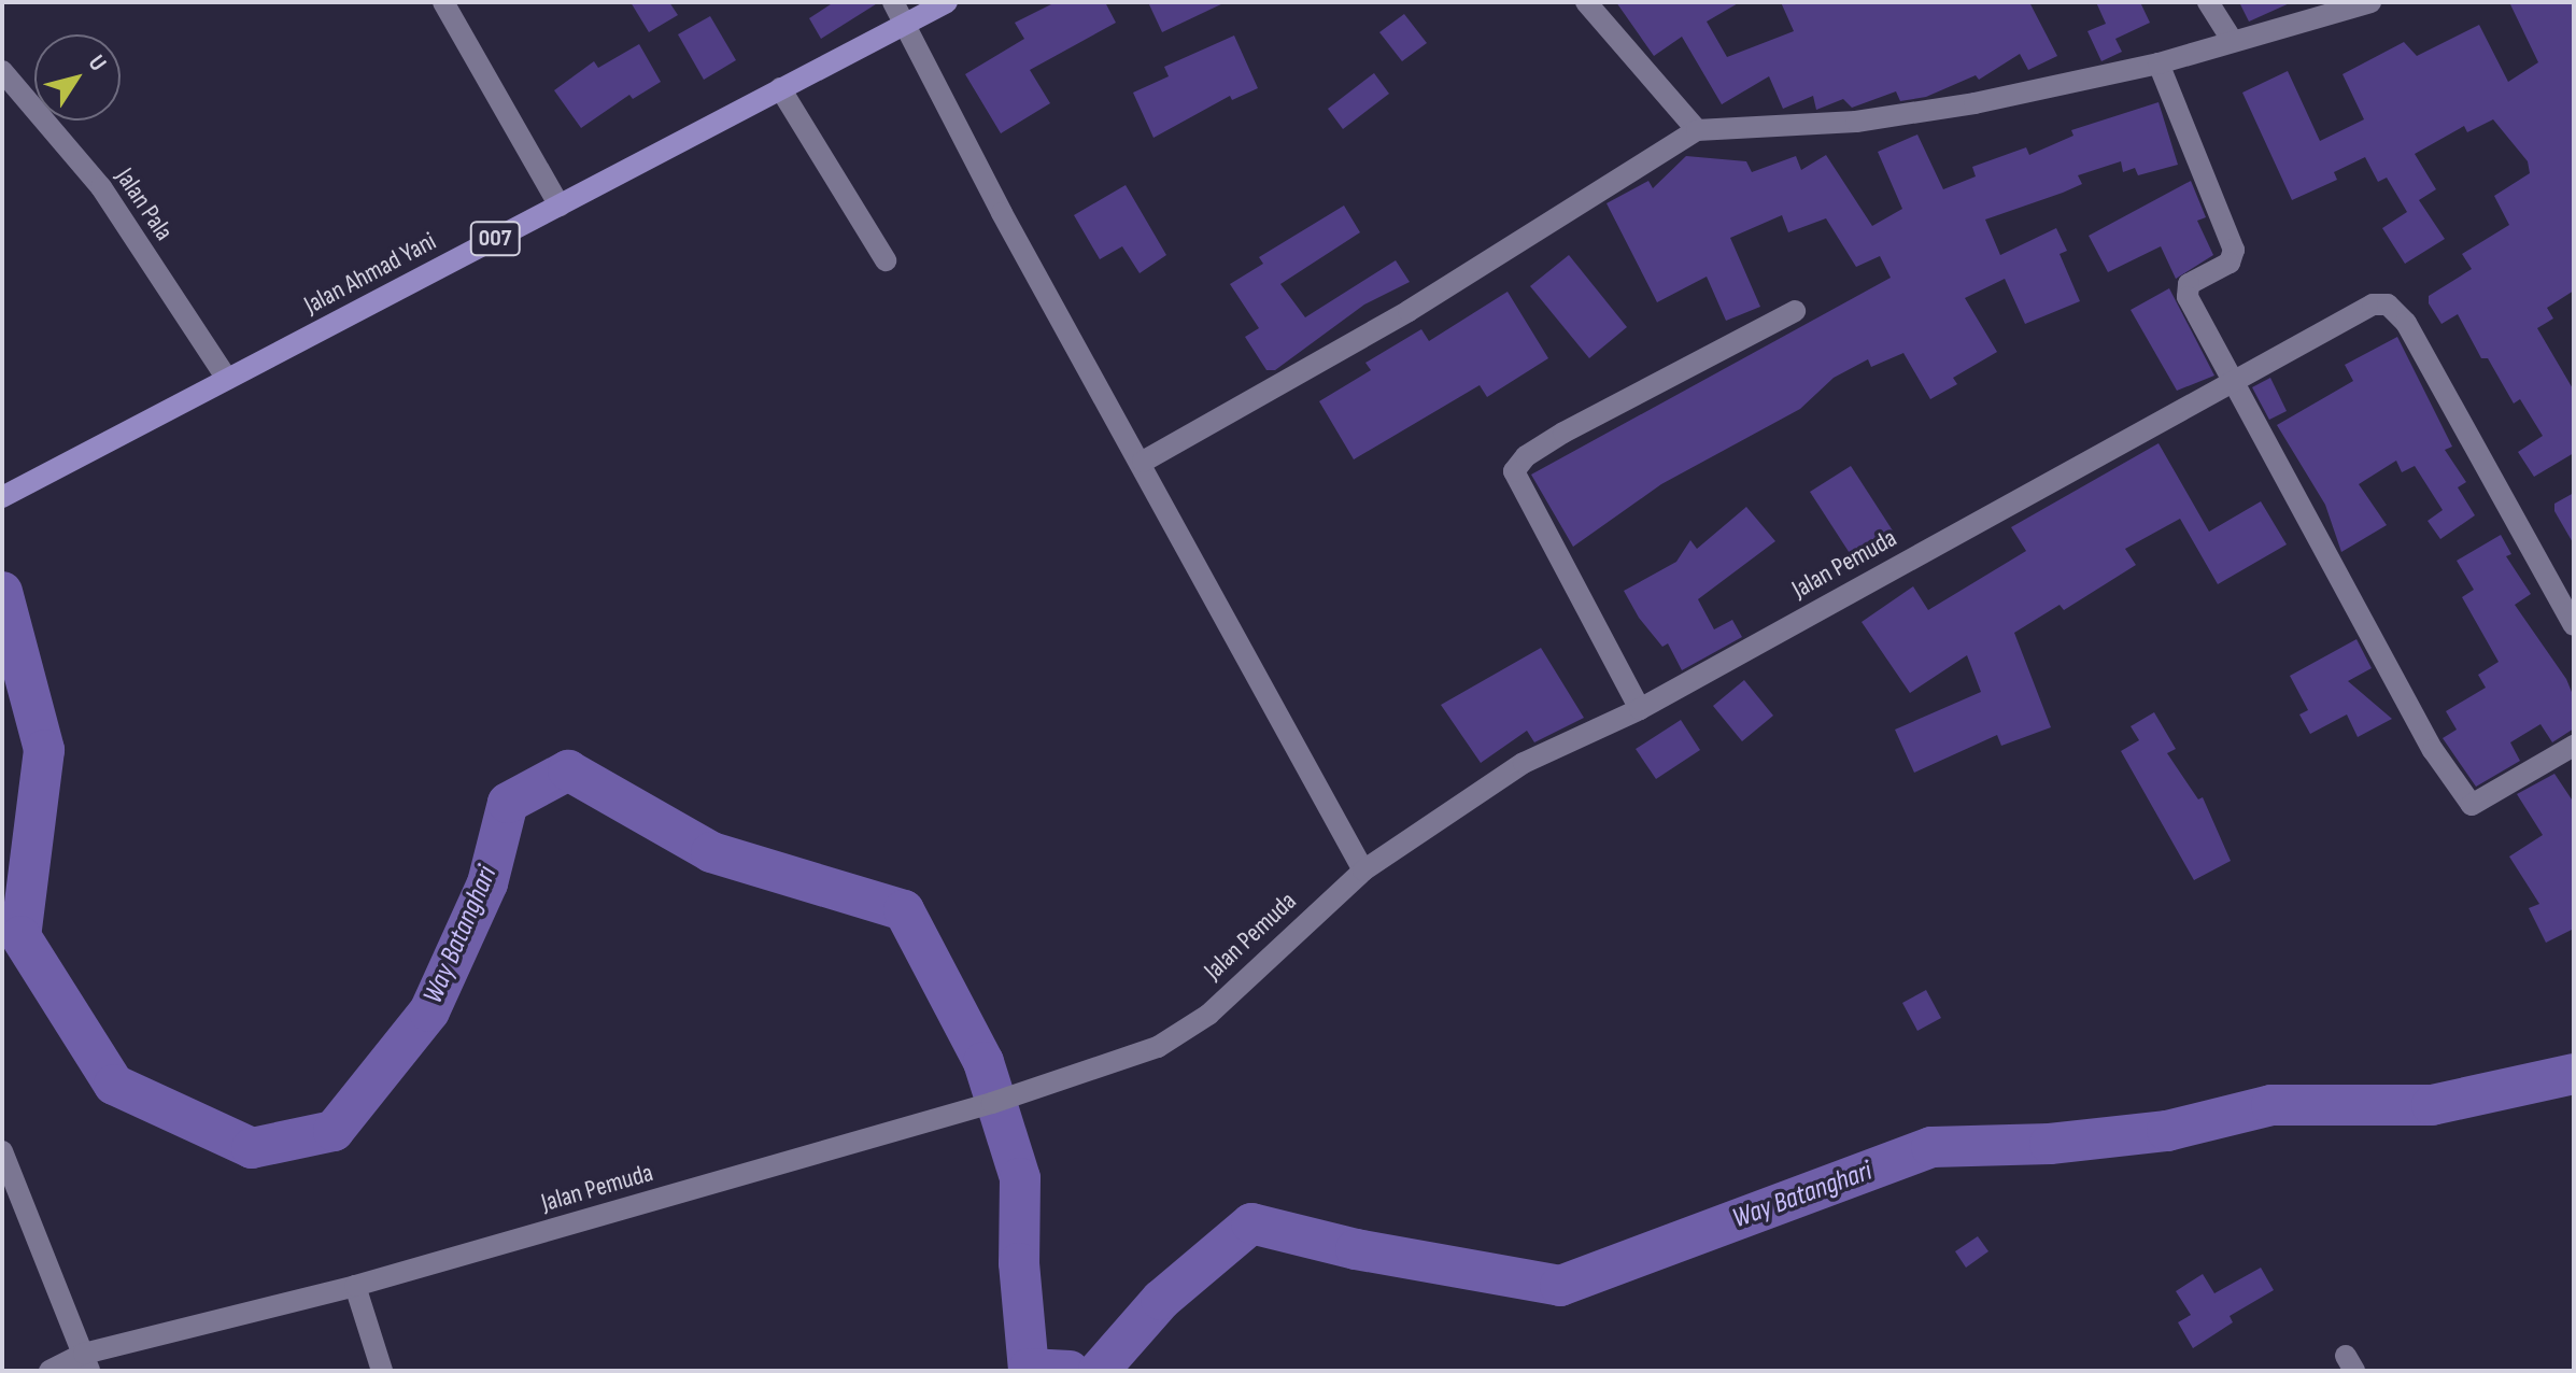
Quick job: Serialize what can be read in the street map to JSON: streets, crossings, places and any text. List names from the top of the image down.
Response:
{
  "streets": {
    "main road": ["007", "Jalan Ahmad Yani"],
    "street": ["Jalan Pala", "Jalan Pemuda"]
  },
  "crossings": [
    ["Jalan Pala", "Jalan Ahmad Yani"]
  ],
  "water": ["Way Batanghari"],
  "north": "top right"
}
